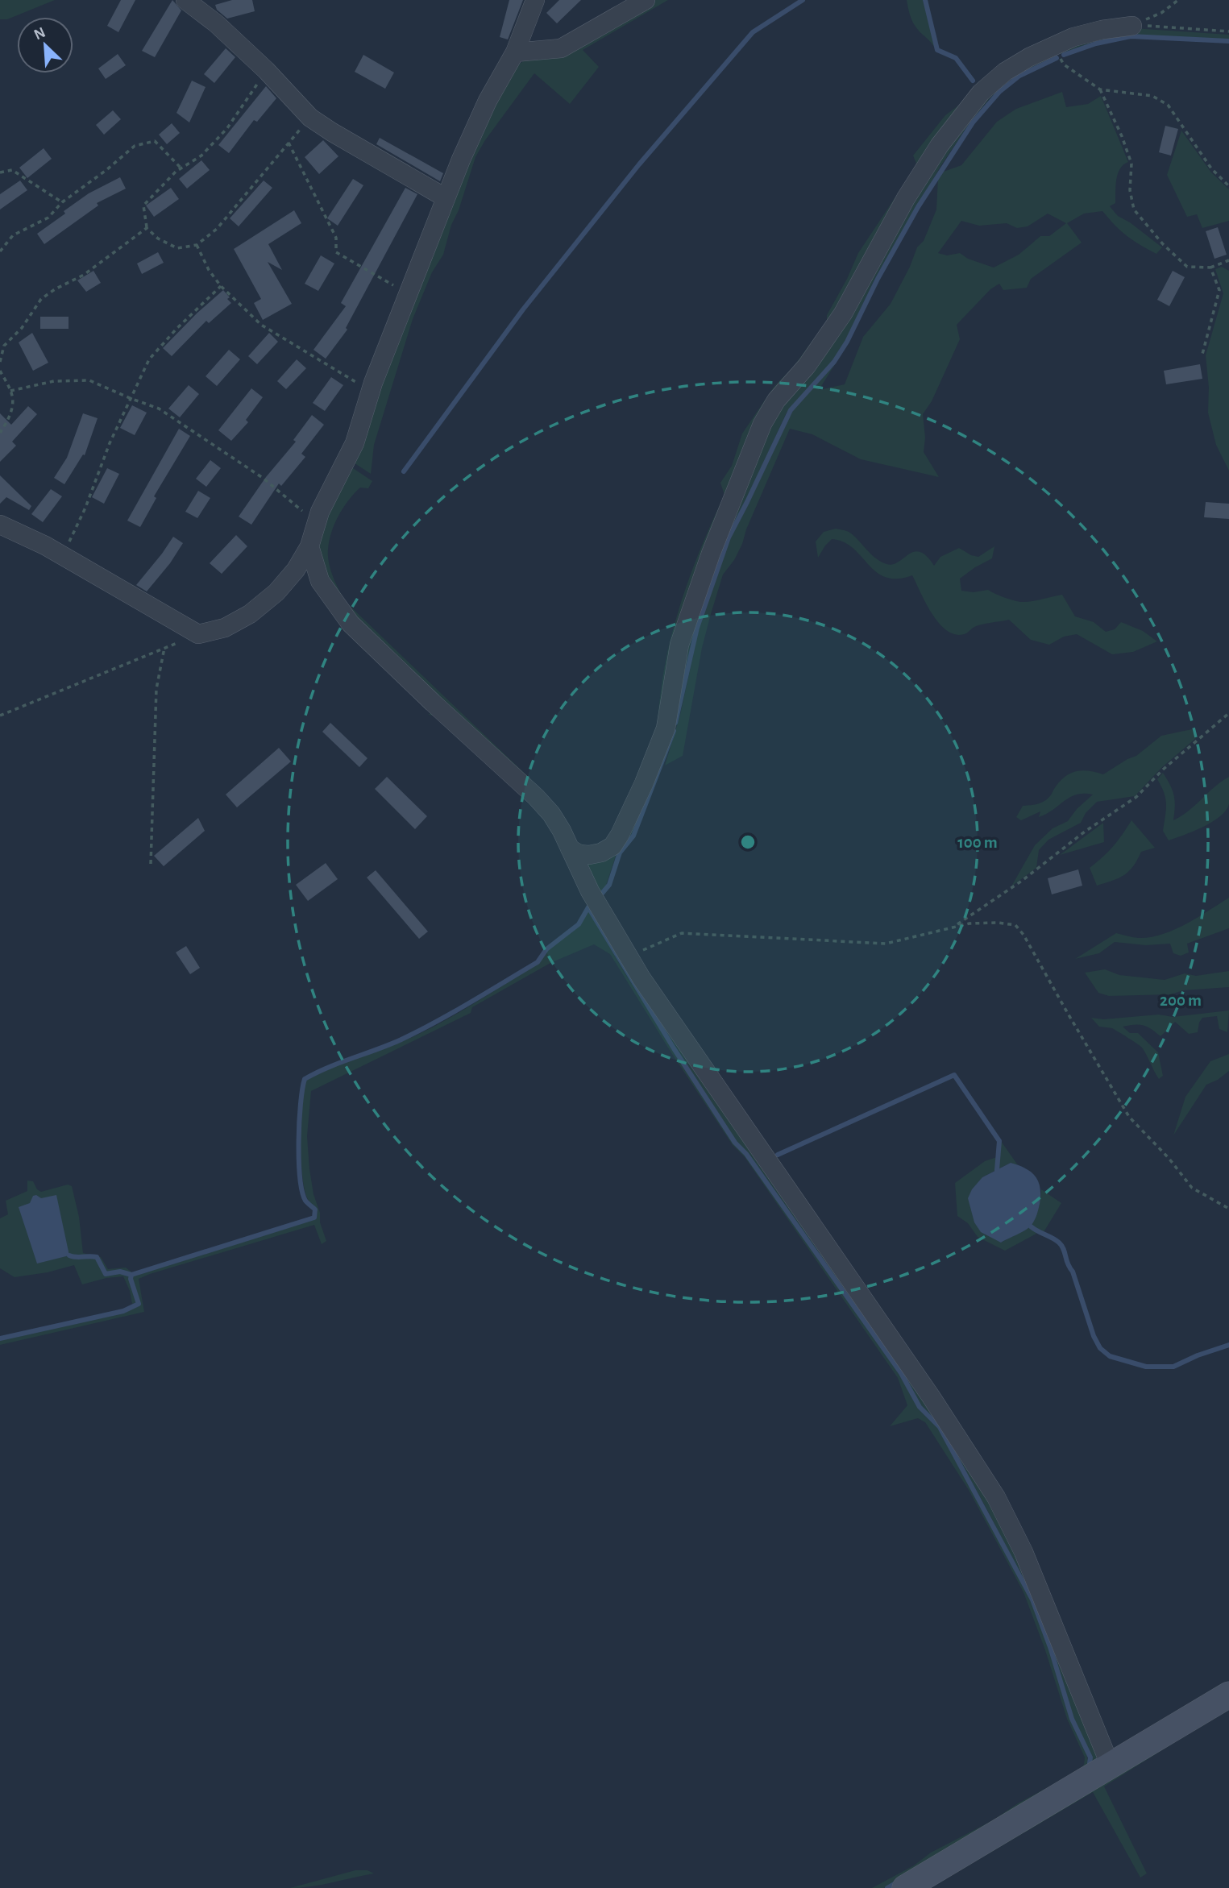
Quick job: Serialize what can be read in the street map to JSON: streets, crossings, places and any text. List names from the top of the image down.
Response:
{
  "north": "top left",
  "rings": ["100 m", "200 m"]
}
